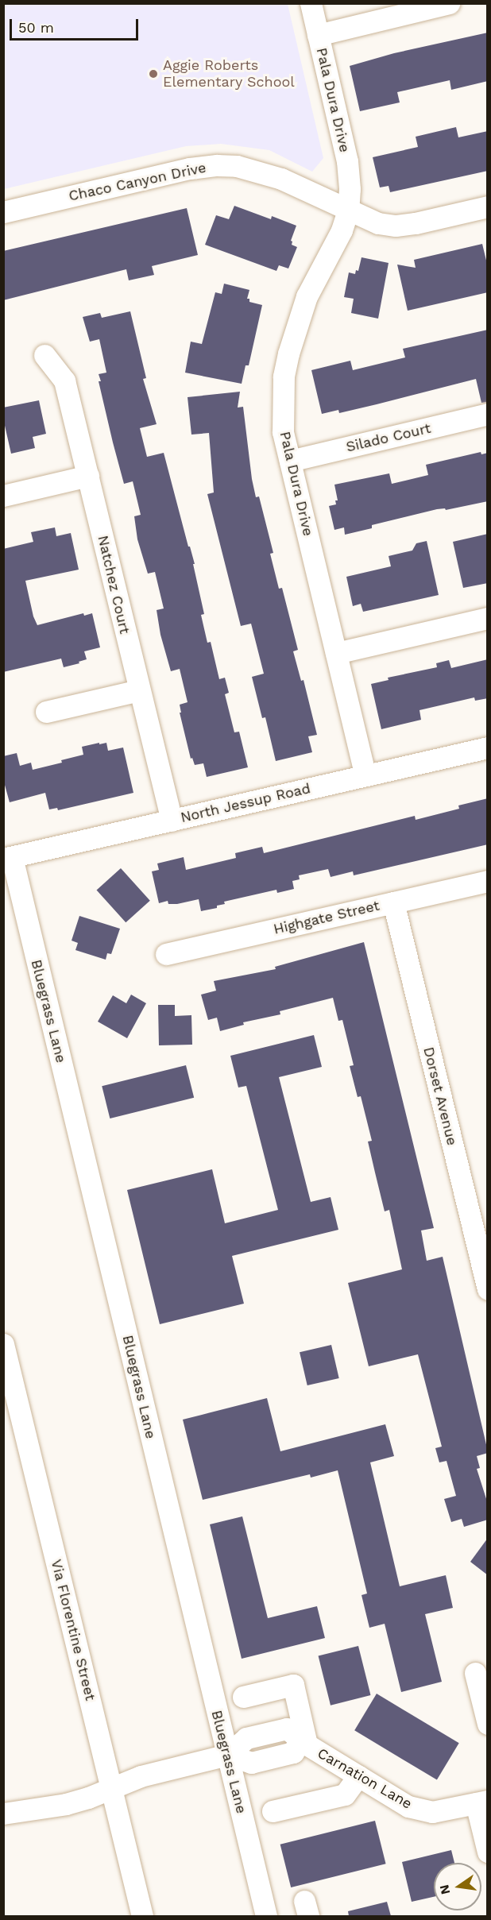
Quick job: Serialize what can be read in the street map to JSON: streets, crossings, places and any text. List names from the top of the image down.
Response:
{
  "streets": {
    "street": [
      "Pala Dura Drive",
      "Chaco Canyon Drive",
      "Silado Court",
      "Natchez Court",
      "North Jessup Road",
      "Highgate Street",
      "Bluegrass Lane",
      "Dorset Avenue",
      "Via Florentine Street",
      "Carnation Lane"
    ]
  },
  "crossings": [
    ["Pala Dura Drive", "Chaco Canyon Drive"],
    ["Pala Dura Drive", "Silado Court"],
    ["Pala Dura Drive", "North Jessup Road"],
    ["Natchez Court", "North Jessup Road"],
    ["North Jessup Road", "Bluegrass Lane"],
    ["Highgate Street", "Dorset Avenue"]
  ],
  "places": ["Aggie Roberts Elementary School"],
  "scale_bar": "50 m",
  "north": "left"
}
